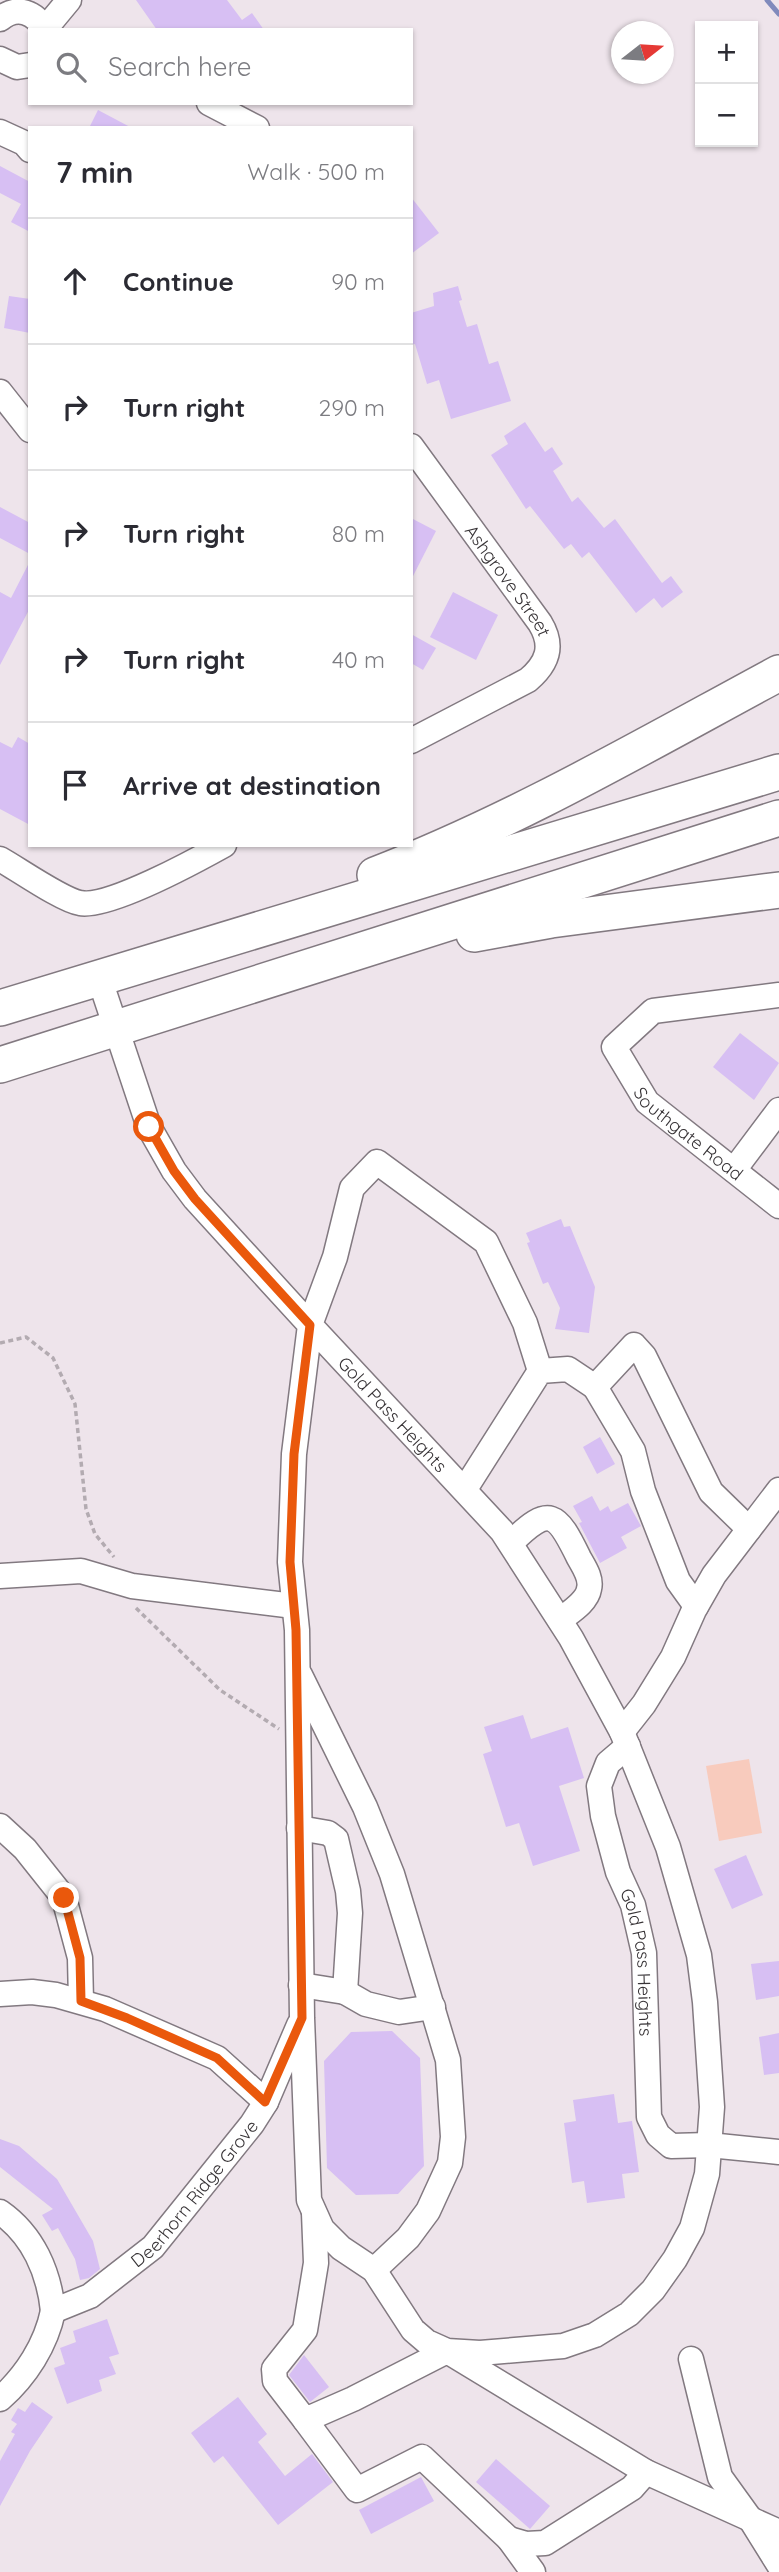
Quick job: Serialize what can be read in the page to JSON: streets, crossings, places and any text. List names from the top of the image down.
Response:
{
  "streets": {
    "street": [
      "Ashgrove Street",
      "Southgate Road",
      "Gold Pass Heights",
      "Deerhorn Ridge Grove"
    ]
  },
  "crossings": [
    ["Gold Pass Heights", "Deerhorn Ridge Grove"]
  ],
  "north": "right",
  "page": {
    "map_buttons": ["+", "−"],
    "search": "Search here",
    "heading": ["7 min", "Walk · 500 m"],
    "list": [
      ["Continue", "90 m"],
      ["Turn right", "290 m"],
      ["Turn right", "80 m"],
      ["Turn right", "40 m"],
      "Arrive at destination"
    ]
  }
}
